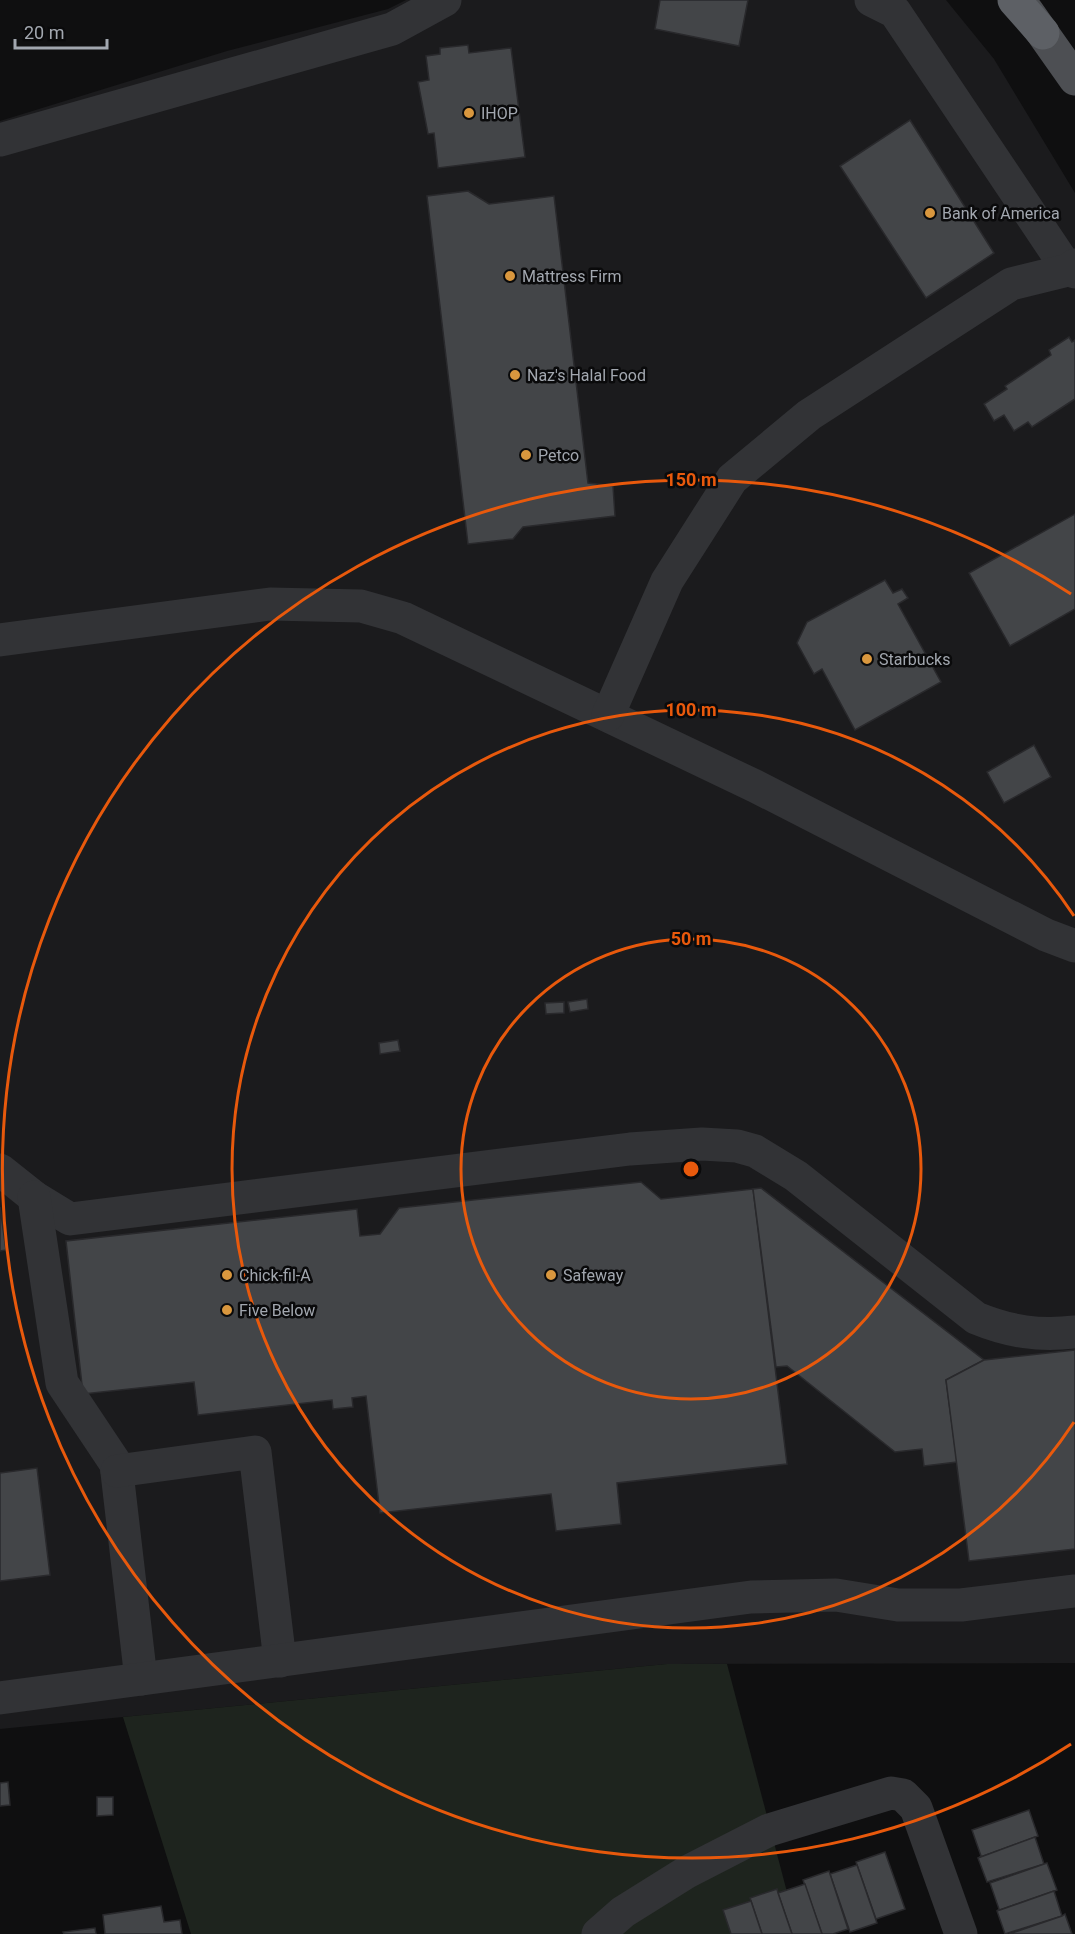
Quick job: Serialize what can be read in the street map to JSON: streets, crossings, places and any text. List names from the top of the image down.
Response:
{
  "places": [
    "IHOP",
    "Bank of America",
    "Mattress Firm",
    "Naz's Halal Food",
    "Petco",
    "Starbucks",
    "Chick-fil-A",
    "Safeway",
    "Five Below"
  ],
  "scale_bar": "20 m",
  "rings": ["150 m", "100 m", "50 m"]
}
